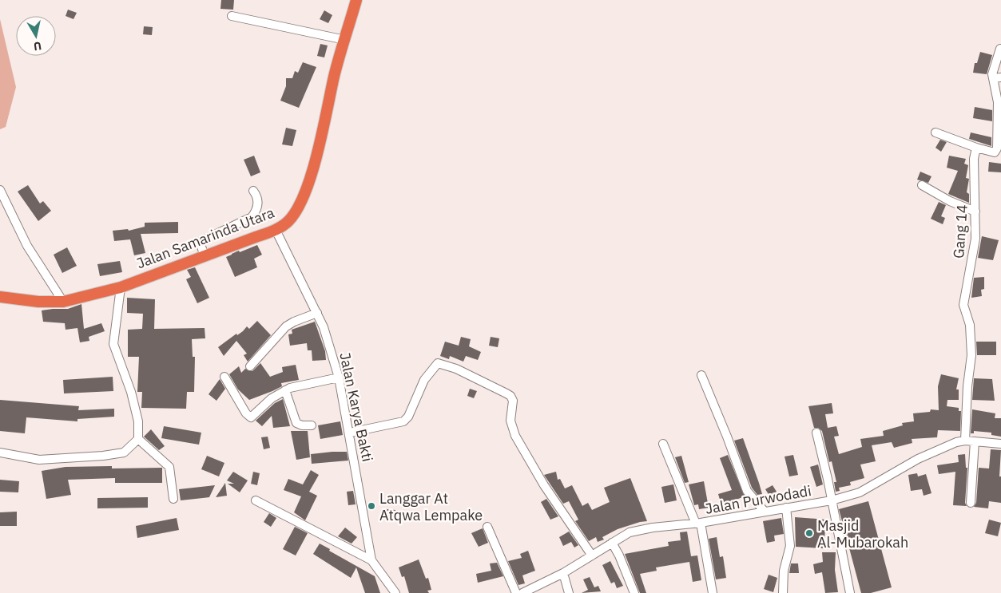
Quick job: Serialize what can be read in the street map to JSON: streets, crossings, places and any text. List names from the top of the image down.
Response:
{
  "streets": {
    "highway": ["Jalan Samarinda Utara"],
    "street": ["Gang 14", "Jalan Karya Bakti", "Jalan Purwodadi"]
  },
  "crossings": [
    ["Gang 14", "Jalan Purwodadi"],
    ["Jalan Samarinda Utara", "Jalan Karya Bakti"]
  ],
  "places": ["Langgar At Atqwa Lempake", "Masjid Al-Mubarokah"],
  "north": "bottom"
}
